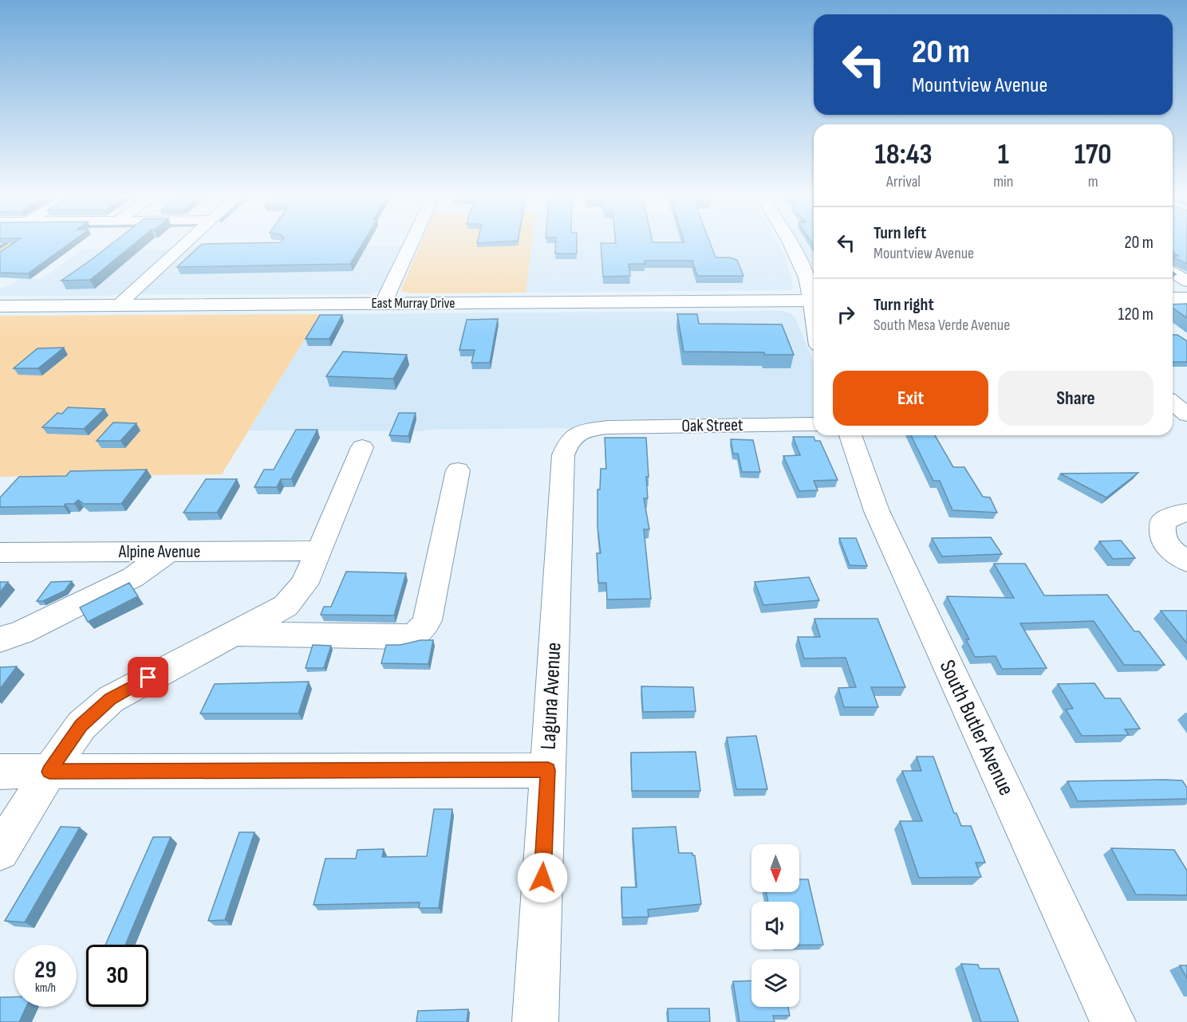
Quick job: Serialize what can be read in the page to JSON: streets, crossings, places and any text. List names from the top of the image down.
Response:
{
  "streets": {
    "highway": ["East Murray Drive"],
    "street": [
      "Oak Street",
      "Alpine Avenue",
      "Laguna Avenue",
      "South Butler Avenue"
    ]
  },
  "crossings": [
    ["Oak Street", "Laguna Avenue"]
  ],
  "north": "bottom",
  "page": {
    "turn": ["20 m", "Mountview Avenue"],
    "eta": [
      "18:43",
      "Arrival",
      "1",
      "min",
      "170",
      "m"
    ],
    "list": [
      {
        "name": "Turn left",
        "note": "Mountview Avenue",
        "value": "20 m"
      },
      {
        "name": "Turn right",
        "note": "South Mesa Verde Avenue",
        "value": "120 m"
      }
    ],
    "buttons": ["Exit", "Share"],
    "speed": "29 km/h",
    "limit": "30"
  }
}
